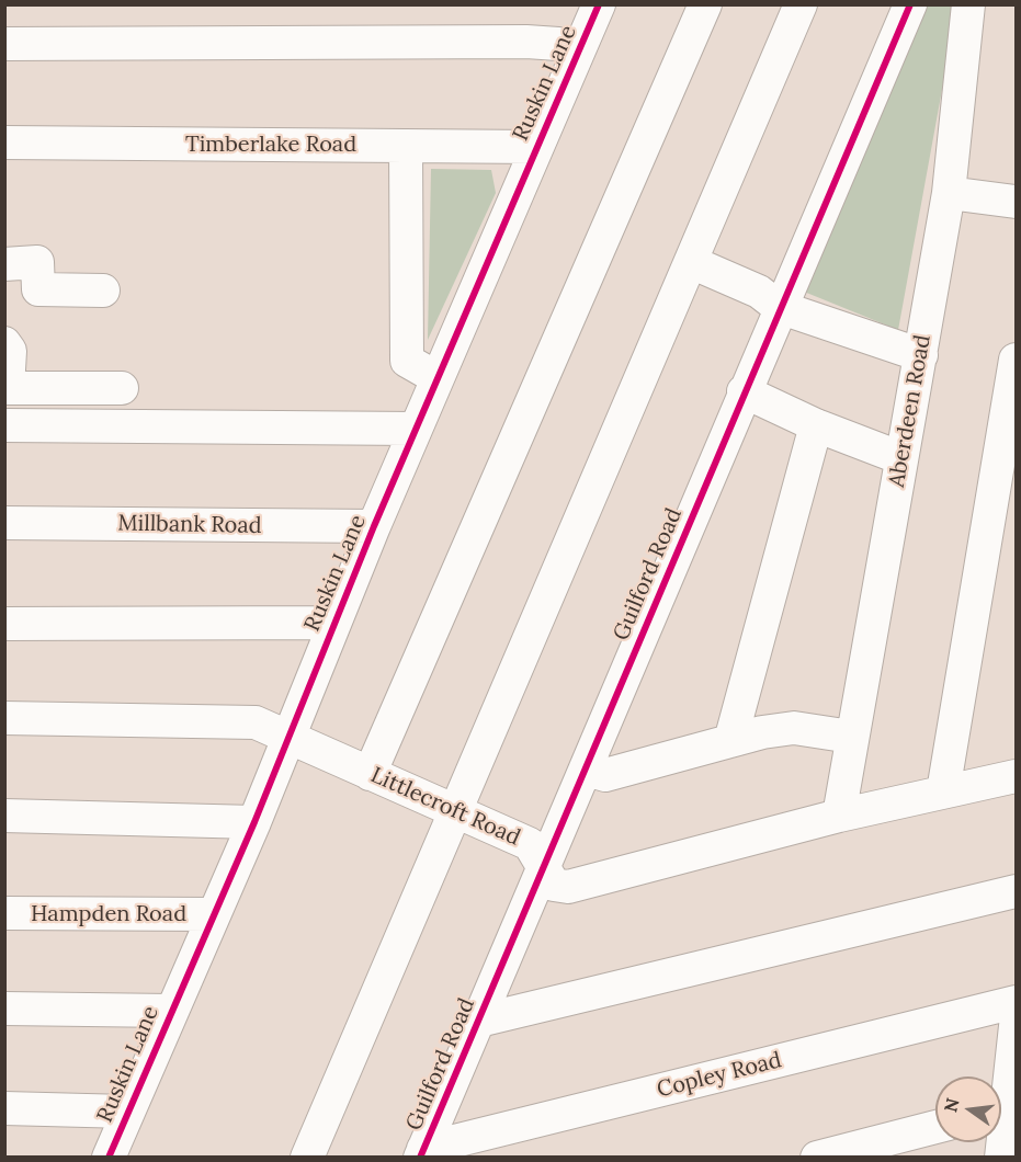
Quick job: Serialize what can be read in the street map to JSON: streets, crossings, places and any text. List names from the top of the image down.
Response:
{
  "streets": {
    "street": [
      "Ruskin Lane",
      "Timberlake Road",
      "Aberdeen Road",
      "Millbank Road",
      "Guilford Road",
      "Littlecroft Road",
      "Hampden Road",
      "Copley Road"
    ]
  },
  "crossings": [
    ["Ruskin Lane", "Timberlake Road"],
    ["Ruskin Lane", "Millbank Road"],
    ["Ruskin Lane", "Littlecroft Road"],
    ["Ruskin Lane", "Hampden Road"],
    ["Guilford Road", "Littlecroft Road"],
    ["Guilford Road", "Copley Road"]
  ],
  "north": "left"
}
